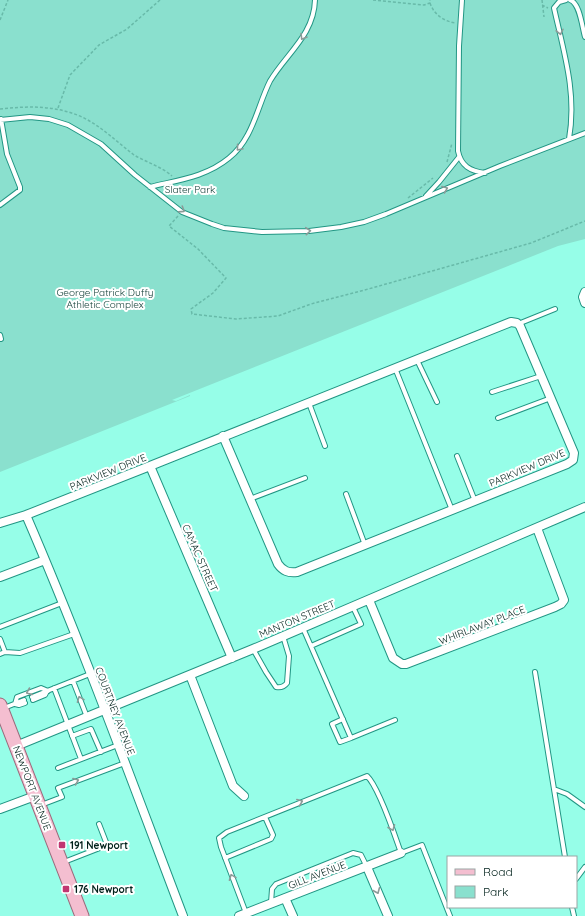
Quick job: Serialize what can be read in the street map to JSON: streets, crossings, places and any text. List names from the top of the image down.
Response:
{
  "streets": {
    "main road": ["NEWPORT AVENUE"],
    "street": [
      "PARKVIEW DRIVE",
      "CAMAC STREET",
      "MANTON STREET",
      "WHIRLAWAY PLACE",
      "COURTNEY AVENUE",
      "GILL AVENUE"
    ]
  },
  "crossings": [
    ["PARKVIEW DRIVE", "CAMAC STREET"],
    ["PARKVIEW DRIVE", "COURTNEY AVENUE"],
    ["CAMAC STREET", "MANTON STREET"],
    ["MANTON STREET", "WHIRLAWAY PLACE"],
    ["MANTON STREET", "COURTNEY AVENUE"],
    ["MANTON STREET", "NEWPORT AVENUE"]
  ],
  "parks": ["Slater Park", "George Patrick Duffy Athletic Complex"],
  "places": {
    "transit": ["191 Newport", "176 Newport"]
  },
  "legend": ["Road", "Park"]
}
